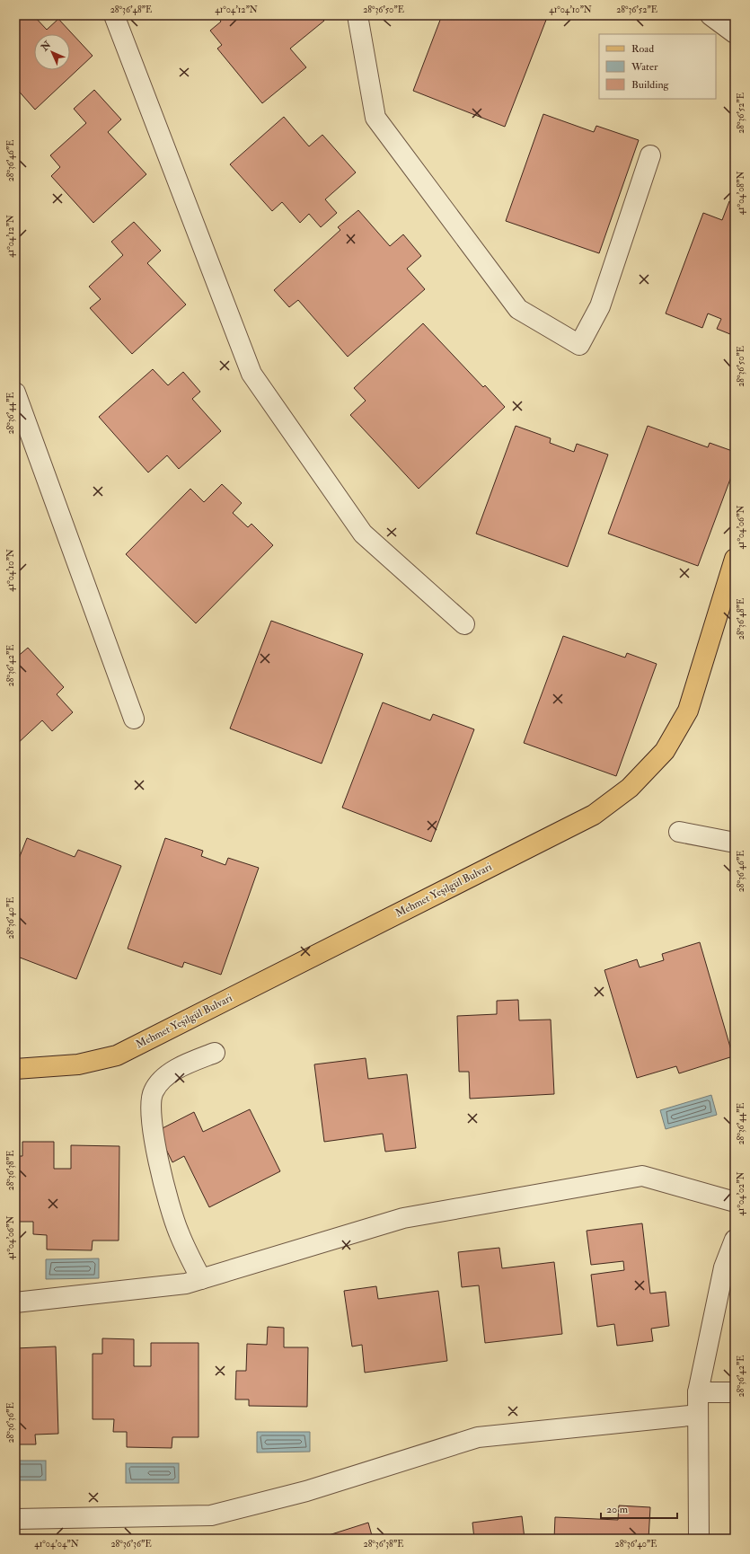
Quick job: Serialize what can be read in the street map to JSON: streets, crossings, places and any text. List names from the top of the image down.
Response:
{
  "streets": {
    "main road": ["Mehmet Yeşilgül Bulvari"]
  },
  "legend": ["Road", "Water", "Building"],
  "scale_bar": "20 m",
  "north": "top left",
  "coordinates": [
    "28°36'48\"E",
    "41°04'12\"N",
    "28°36'50\"E",
    "41°04'10\"N",
    "28°36'52\"E",
    "28°36'46\"E",
    "41°04'08\"N",
    "28°36'44\"E",
    "41°04'06\"N",
    "28°36'42\"E",
    "28°36'40\"E",
    "28°36'38\"E",
    "41°04'02\"N",
    "28°36'36\"E",
    "41°04'04\"N"
  ]
}
